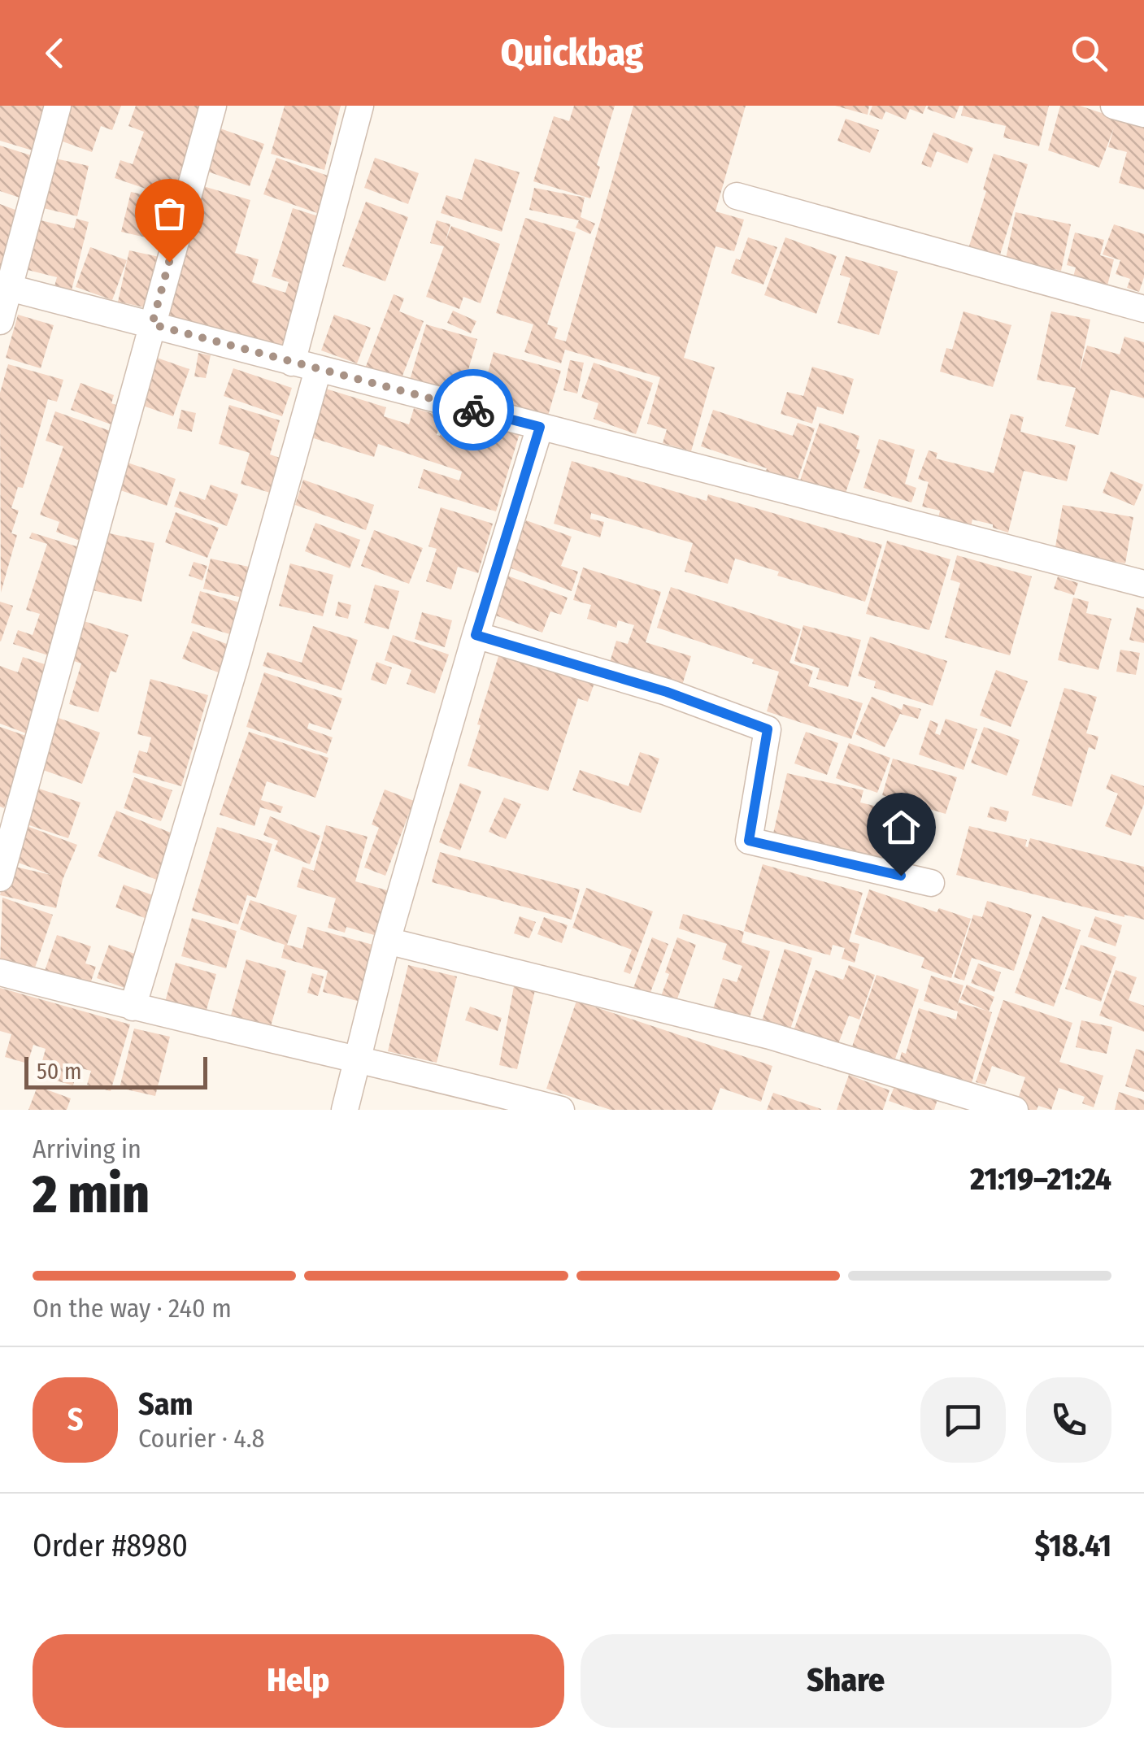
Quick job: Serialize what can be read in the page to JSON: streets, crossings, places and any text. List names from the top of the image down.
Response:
{
  "scale_bar": "50 m",
  "page": {
    "header": "Quickbag",
    "scale": "50 m",
    "heading": ["2 min", "Arriving in", "21:19–21:24"],
    "panel": [
      "Sam",
      "Courier · 4.8",
      "Order #8980",
      "$18.41"
    ],
    "bar": "On the way · 240 m",
    "round": "S",
    "buttons": ["Help", "Share"]
  }
}
